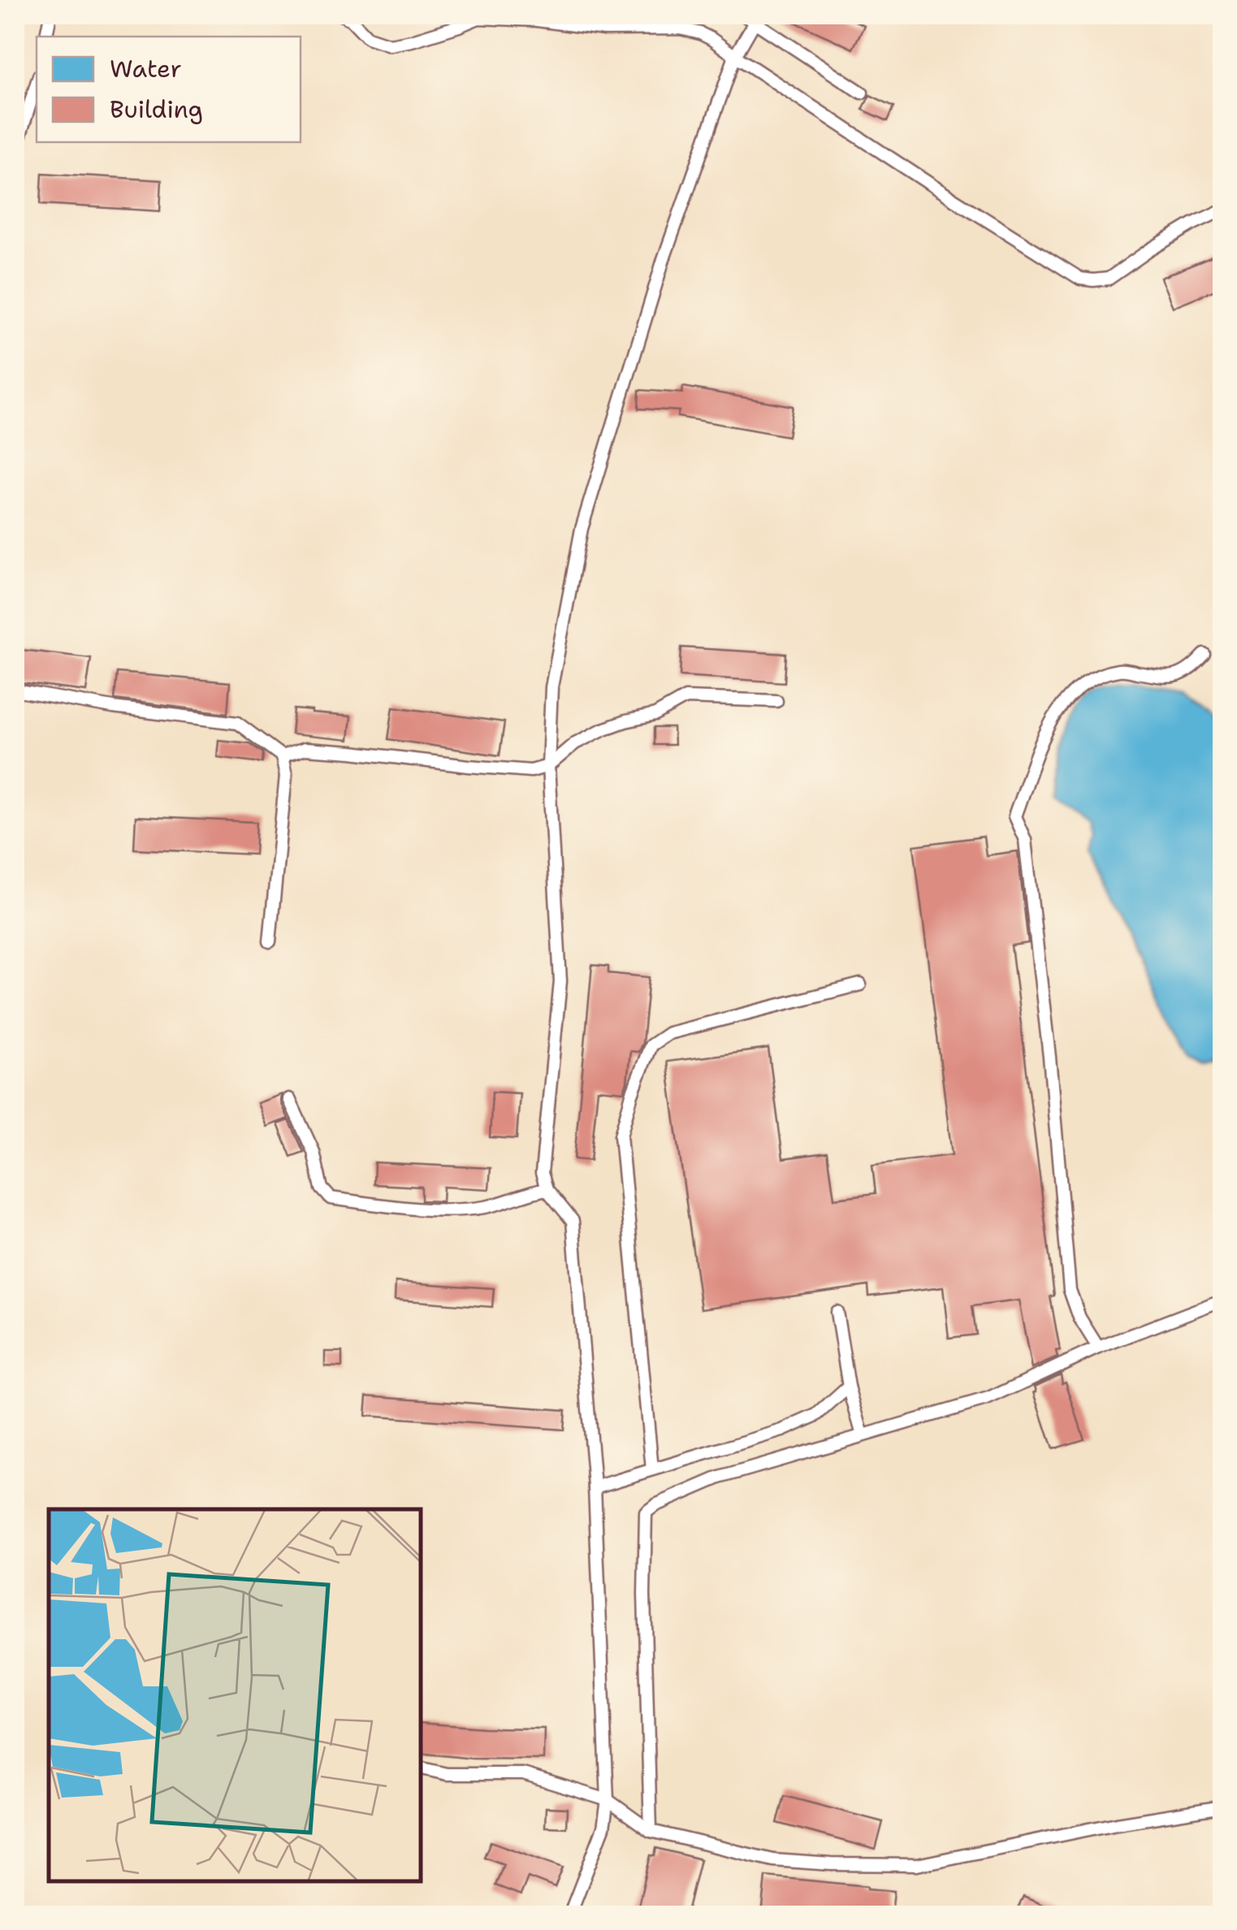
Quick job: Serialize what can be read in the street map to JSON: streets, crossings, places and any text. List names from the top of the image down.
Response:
{
  "legend": ["Water", "Building"]
}
